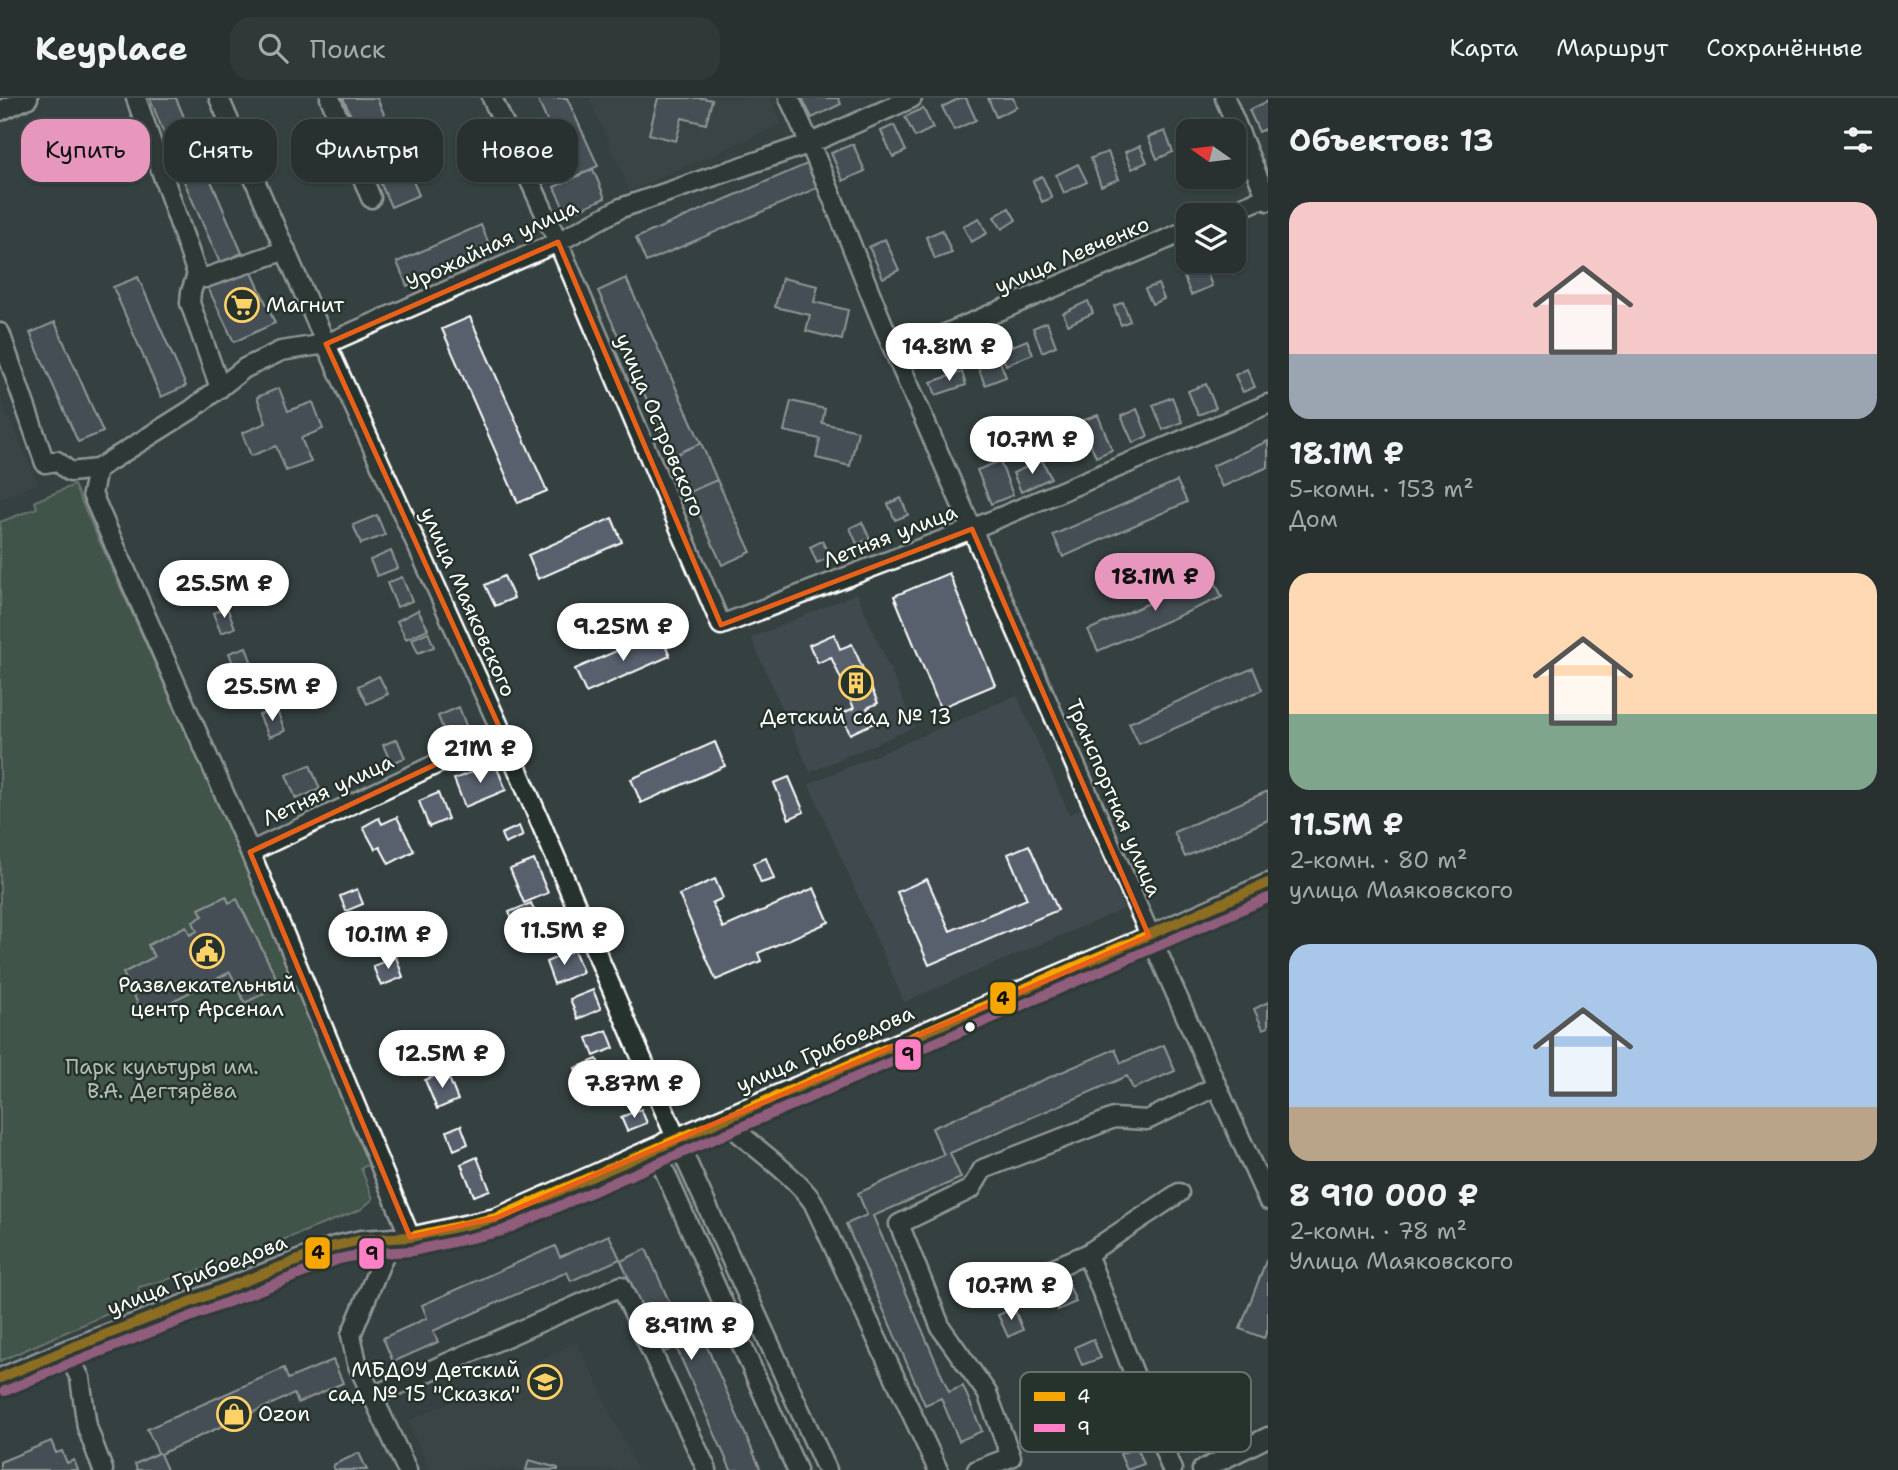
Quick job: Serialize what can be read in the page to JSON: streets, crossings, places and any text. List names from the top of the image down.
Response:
{
  "streets": {
    "street": [
      "Урожайная улица",
      "улица Левченко",
      "улица Островского",
      "Летняя улица",
      "улица Маяковского",
      "Транспортная улица",
      "улица Грибоедова"
    ]
  },
  "crossings": [
    ["Урожайная улица", "улица Островского"],
    ["Урожайная улица", "улица Маяковского"],
    ["Урожайная улица", "Транспортная улица"],
    ["улица Левченко", "Транспортная улица"],
    ["улица Островского", "Летняя улица"],
    ["Летняя улица", "улица Маяковского"],
    ["Летняя улица", "Транспортная улица"],
    ["улица Маяковского", "улица Грибоедова"],
    ["Транспортная улица", "улица Грибоедова"]
  ],
  "parks": ["Парк культуры им. В.А. Дегтярёва"],
  "places": {
    "supermarket": ["Магнит"],
    "building": ["Детский сад № 13"],
    "public building": ["Развлекательный центр Арсенал"],
    "school or university": ["МБДОУ Детский сад № 15 \"Сказка\""],
    "shop": ["Ozon"]
  },
  "lines": ["transit line 4", "transit line 9"],
  "legend": ["4", "9"],
  "north": "left",
  "page": {
    "header": "Keyplace",
    "search": "Поиск",
    "nav": ["Карта", "Маршрут", "Сохранённые"],
    "heading": "Объектов: 13",
    "chip": [
      "Купить",
      "Снять",
      "Фильтры",
      "Новое"
    ],
    "list": [
      {
        "name": "18.1M ₽",
        "note": "5-комн. · 153 m² · Дом"
      },
      {
        "name": "11.5M ₽",
        "note": "2-комн. · 80 m² · улица Маяковского"
      },
      {
        "name": "8 910 000 ₽",
        "note": "2-комн. · 78 m² · Улица Маяковского"
      }
    ],
    "price": [
      "14.8M ₽",
      "10.7M ₽",
      "18.1M ₽",
      "25.5M ₽",
      "9.25M ₽",
      "25.5M ₽",
      "21M ₽",
      "11.5M ₽",
      "10.1M ₽",
      "12.5M ₽",
      "7.87M ₽",
      "10.7M ₽",
      "8.91M ₽"
    ]
  }
}
